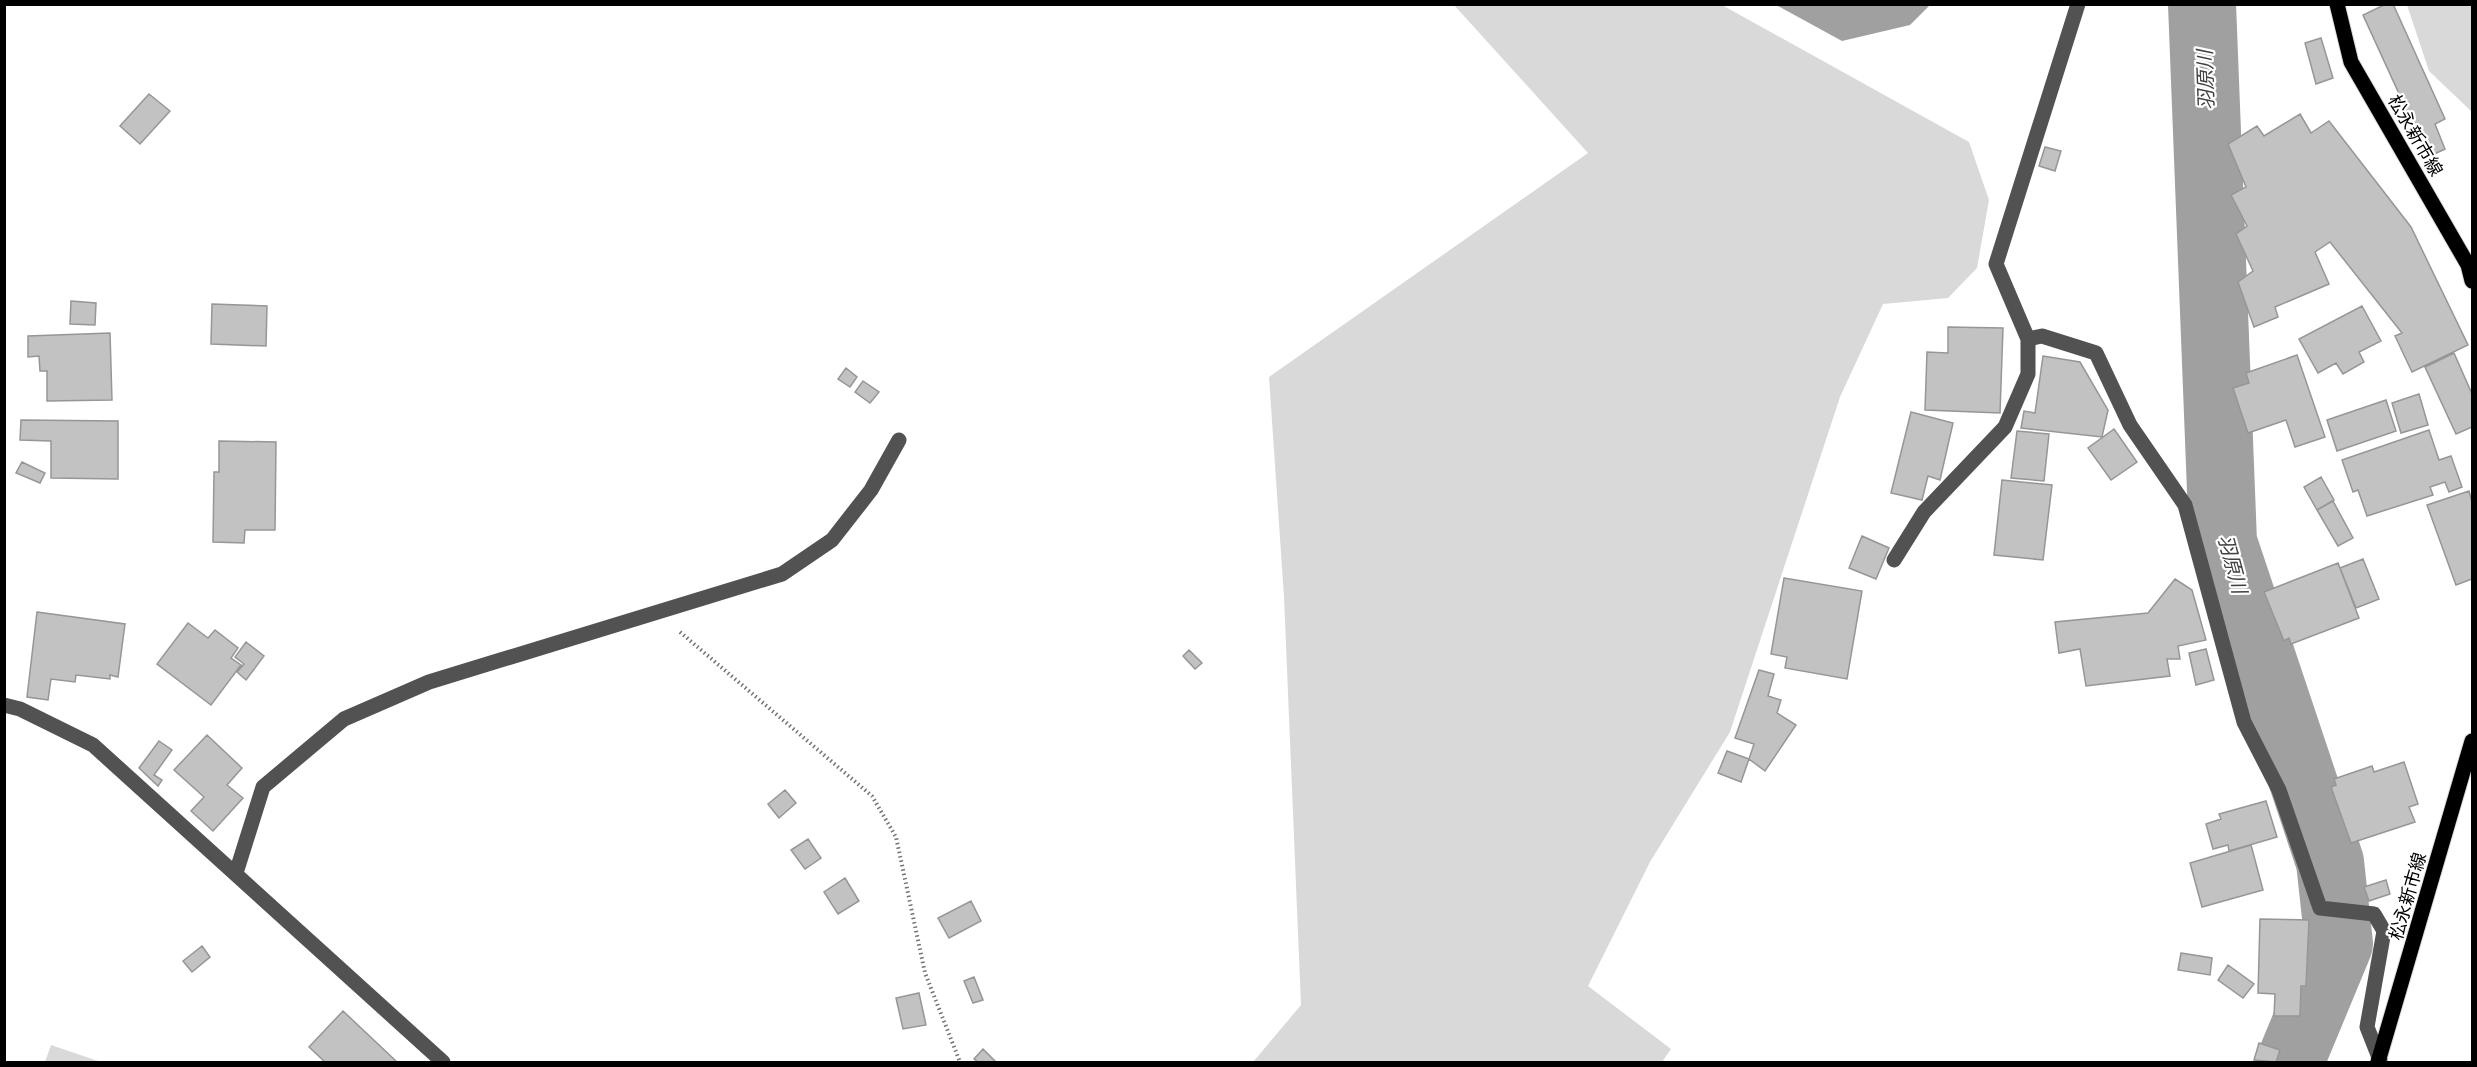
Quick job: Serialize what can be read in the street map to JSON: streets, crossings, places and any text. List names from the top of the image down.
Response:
{
  "streets": {
    "main road": ["松永新市線"]
  },
  "water": ["羽原川"]
}
